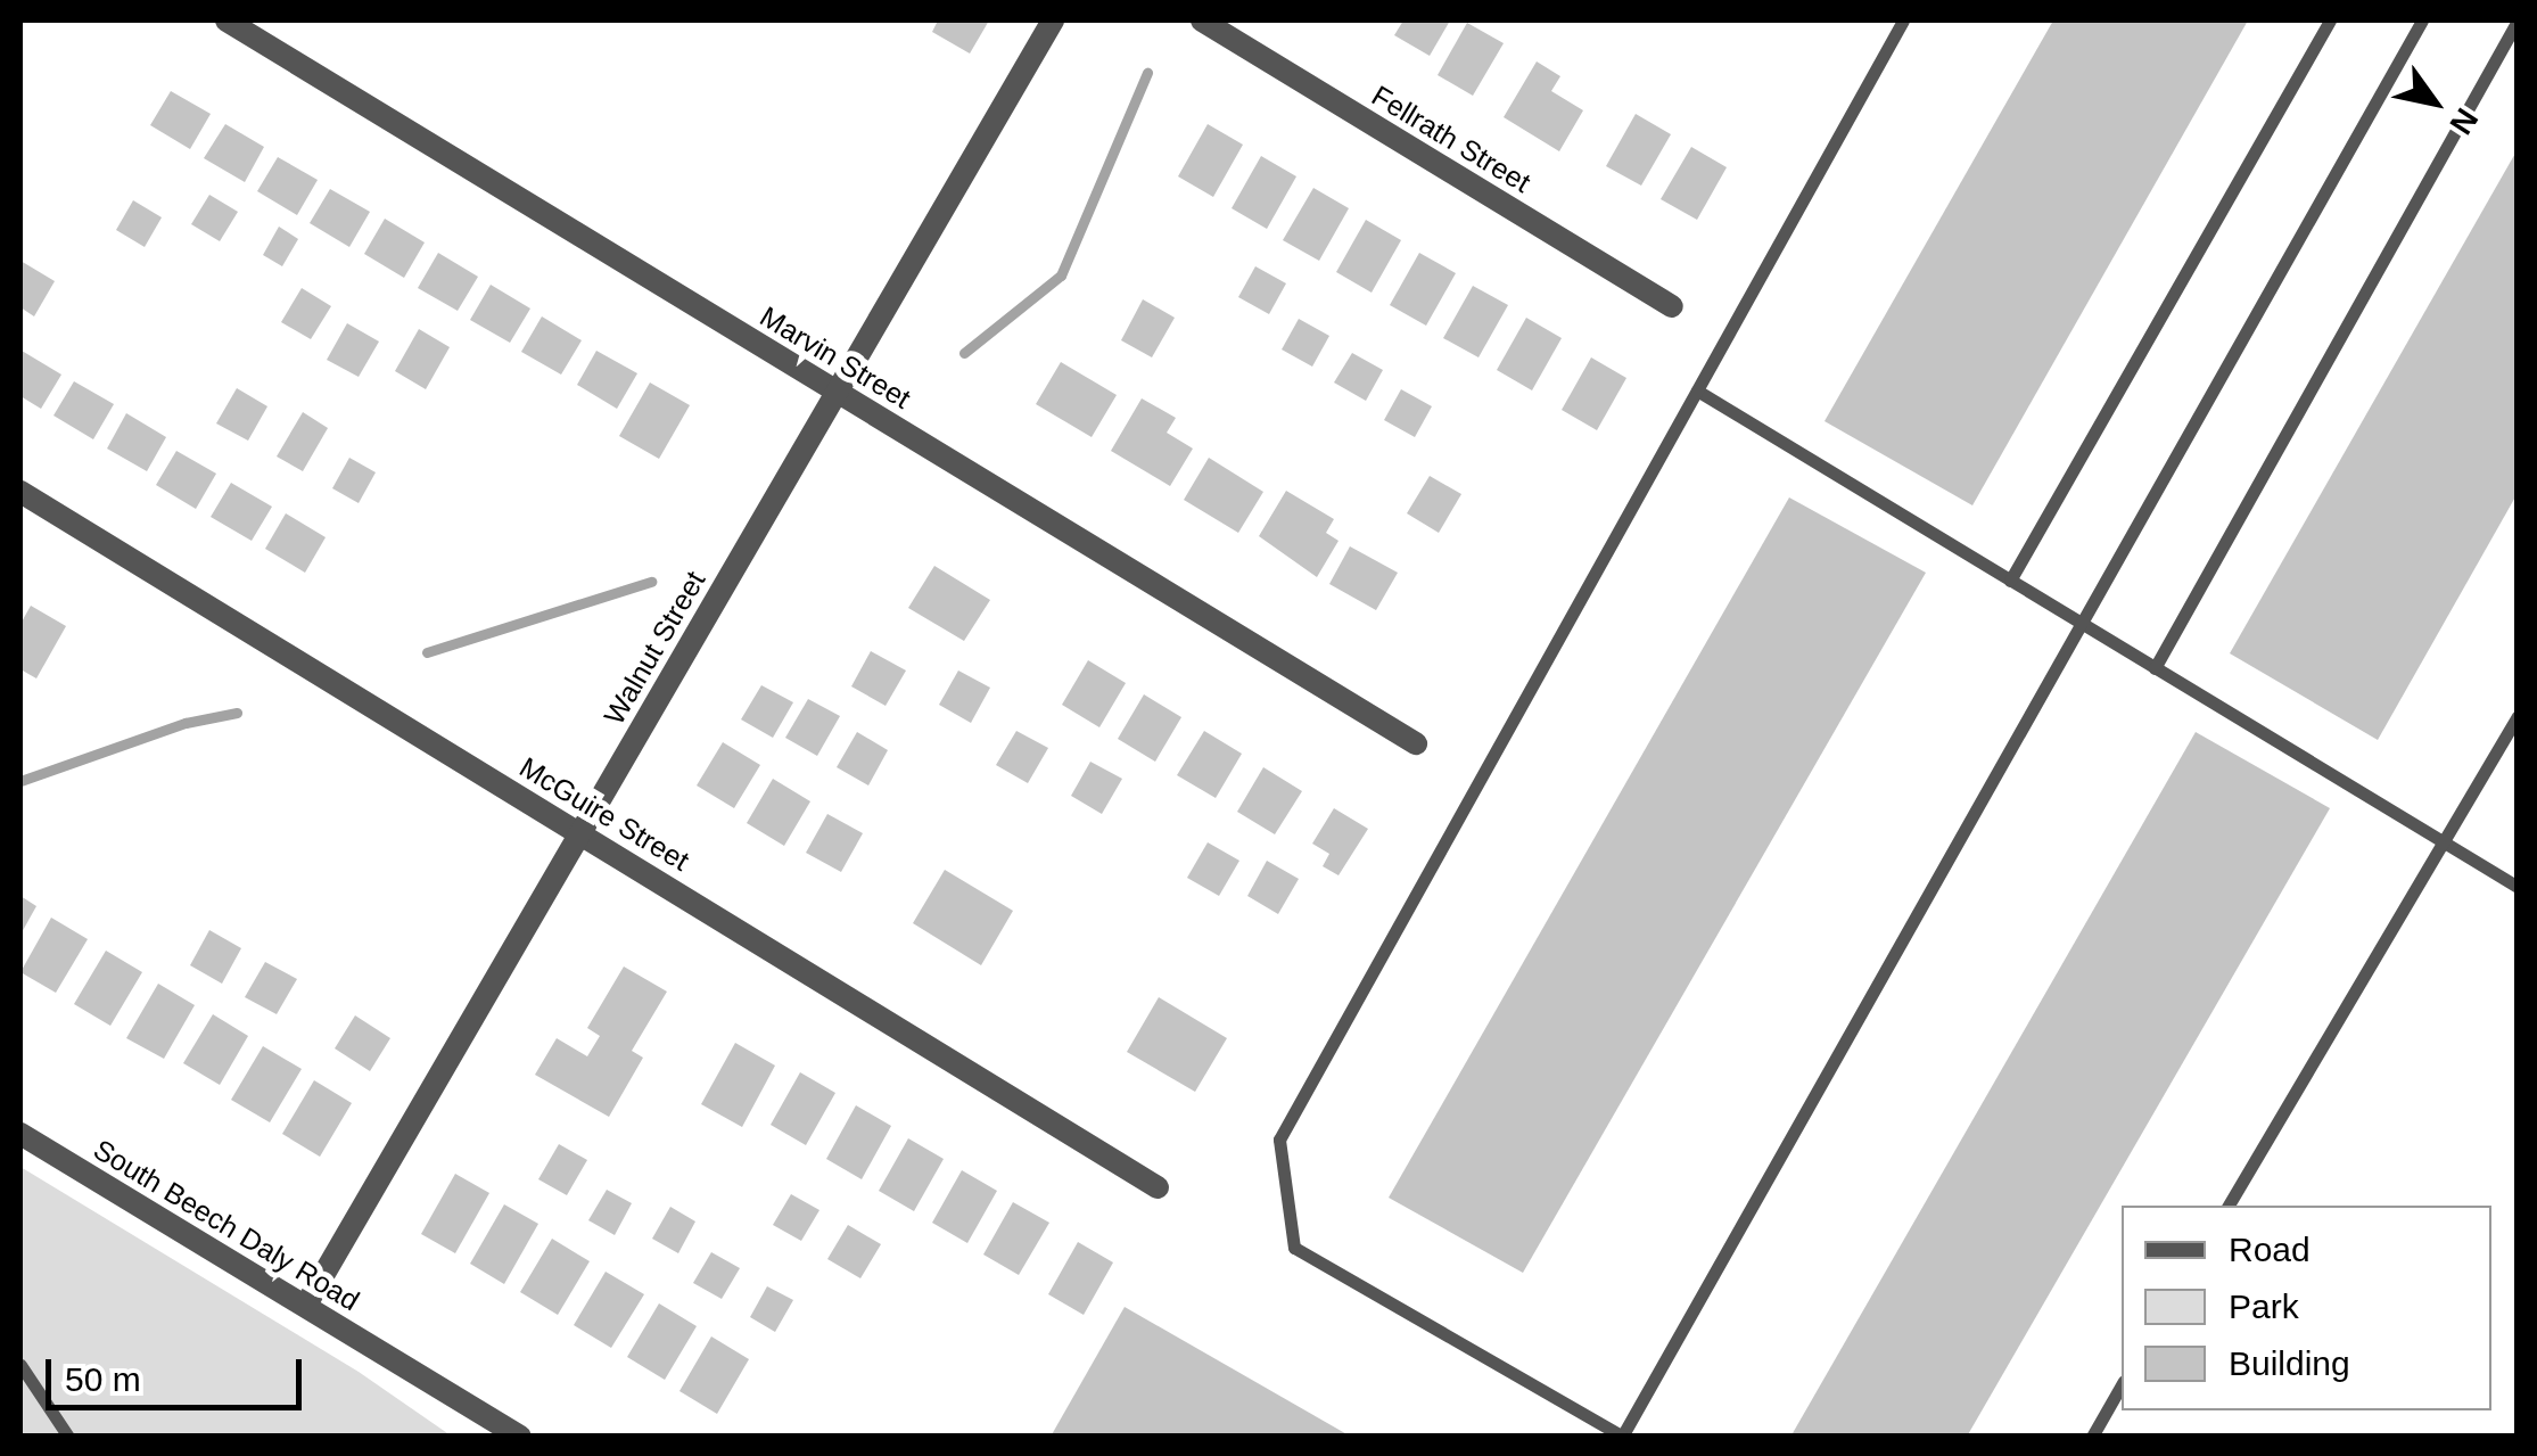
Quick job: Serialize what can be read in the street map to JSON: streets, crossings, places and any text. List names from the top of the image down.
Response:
{
  "streets": {
    "street": [
      "Fellrath Street",
      "Marvin Street",
      "Walnut Street",
      "McGuire Street",
      "South Beech Daly Road"
    ]
  },
  "crossings": [
    ["Marvin Street", "Walnut Street"],
    ["Walnut Street", "McGuire Street"],
    ["Walnut Street", "South Beech Daly Road"]
  ],
  "legend": ["Road", "Park", "Building"],
  "scale_bar": "50 m",
  "north": "bottom right"
}
